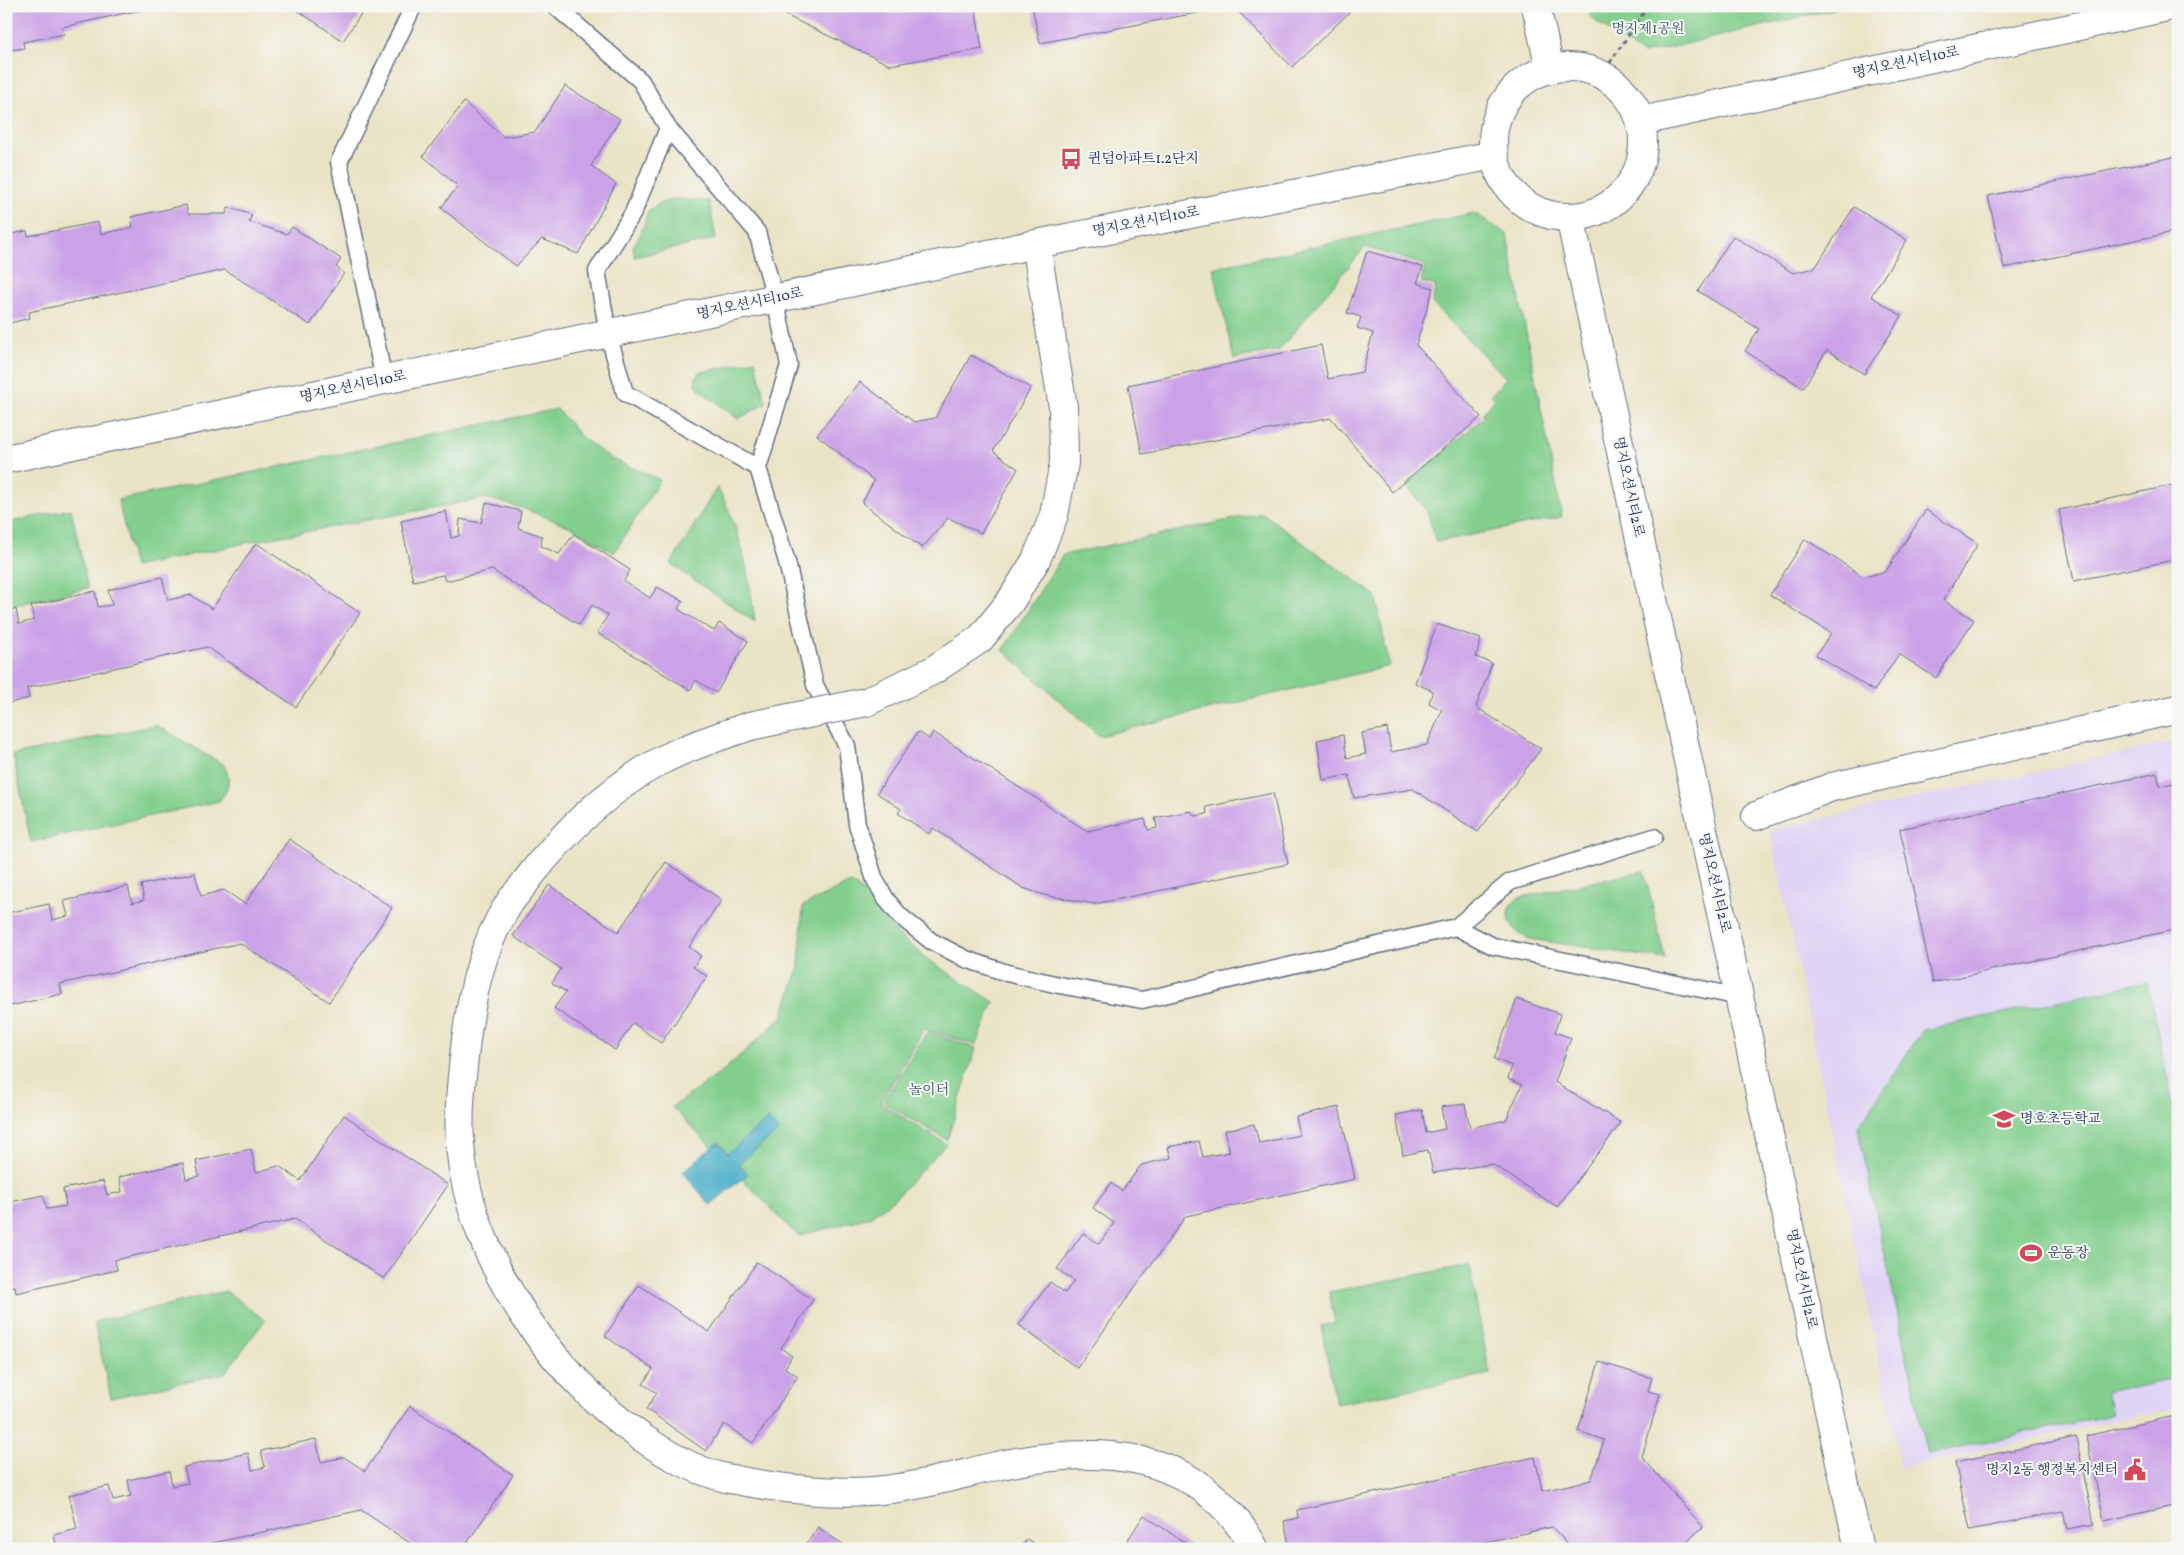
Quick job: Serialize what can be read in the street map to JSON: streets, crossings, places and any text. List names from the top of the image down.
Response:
{
  "streets": {
    "street": ["명지오션시티10로", "명지오션시티2로"]
  },
  "crossings": [
    ["명지오션시티10로", "명지오션시티2로"]
  ],
  "parks": ["명지제1공원", "놀이터"],
  "places": {
    "bus stop": ["퀸덤아파트1.2단지"],
    "school or university": ["명호초등학교"],
    "sports": ["운동장"],
    "public building": ["명지2동 행정복지센터"]
  }
}
